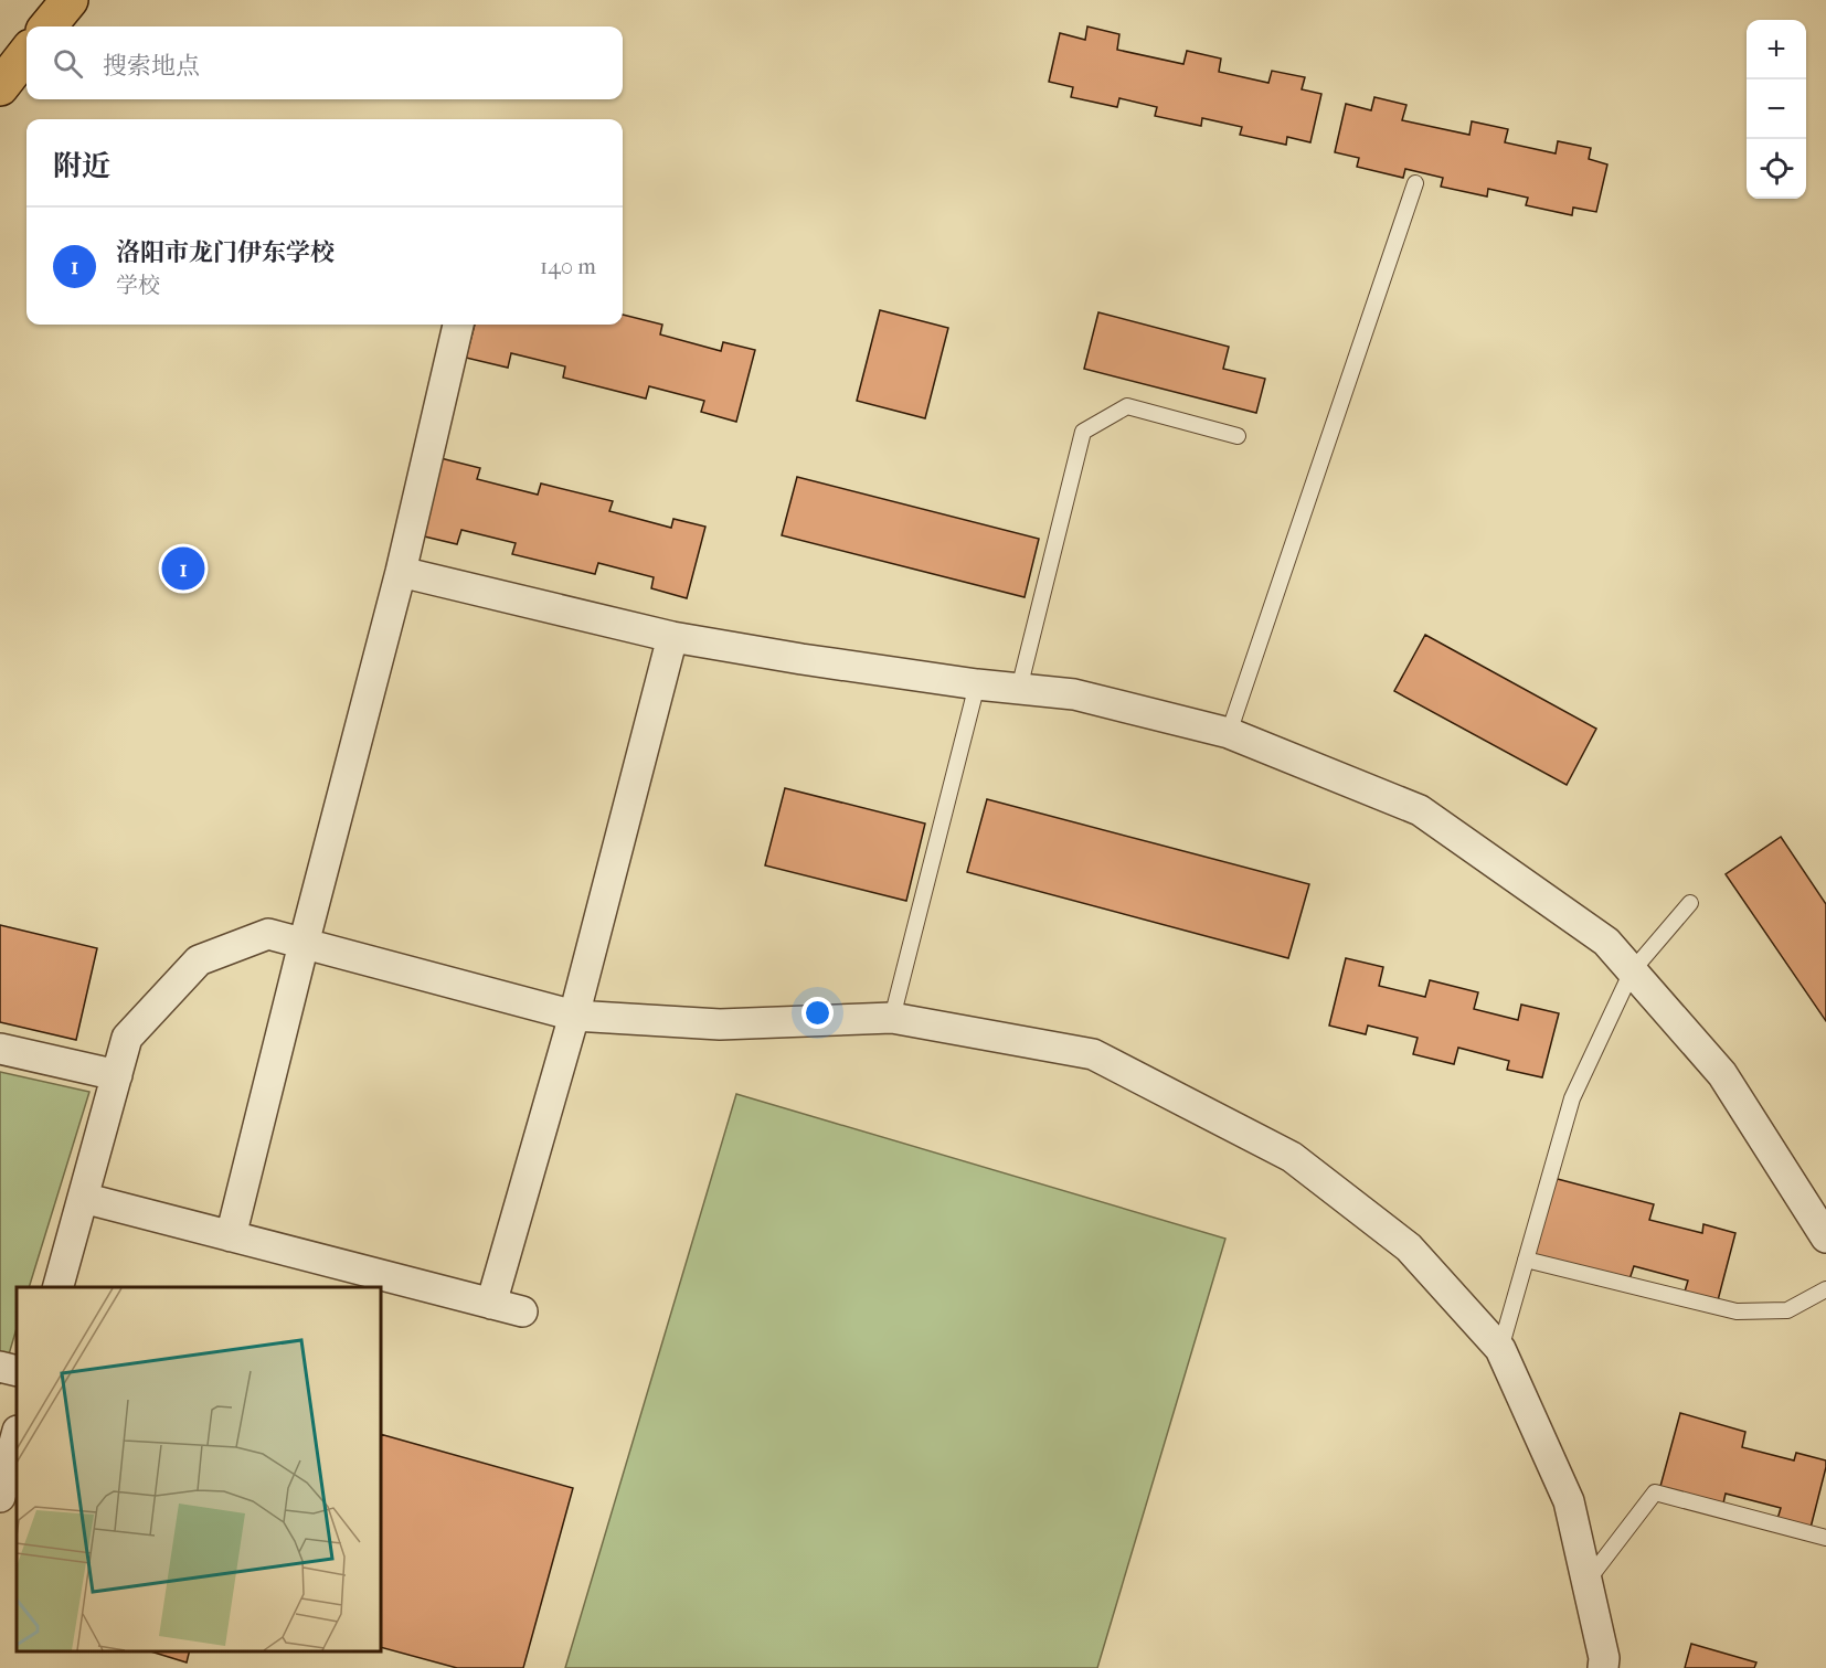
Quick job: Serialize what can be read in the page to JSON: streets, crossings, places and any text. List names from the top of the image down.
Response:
{
  "page": {
    "map_buttons": ["+", "−"],
    "search": "搜索地点",
    "heading": "附近",
    "list": [
      {
        "mark": "1",
        "name": "洛阳市龙门伊东学校",
        "note": "学校",
        "value": "140 m"
      }
    ],
    "pins": "1"
  }
}
